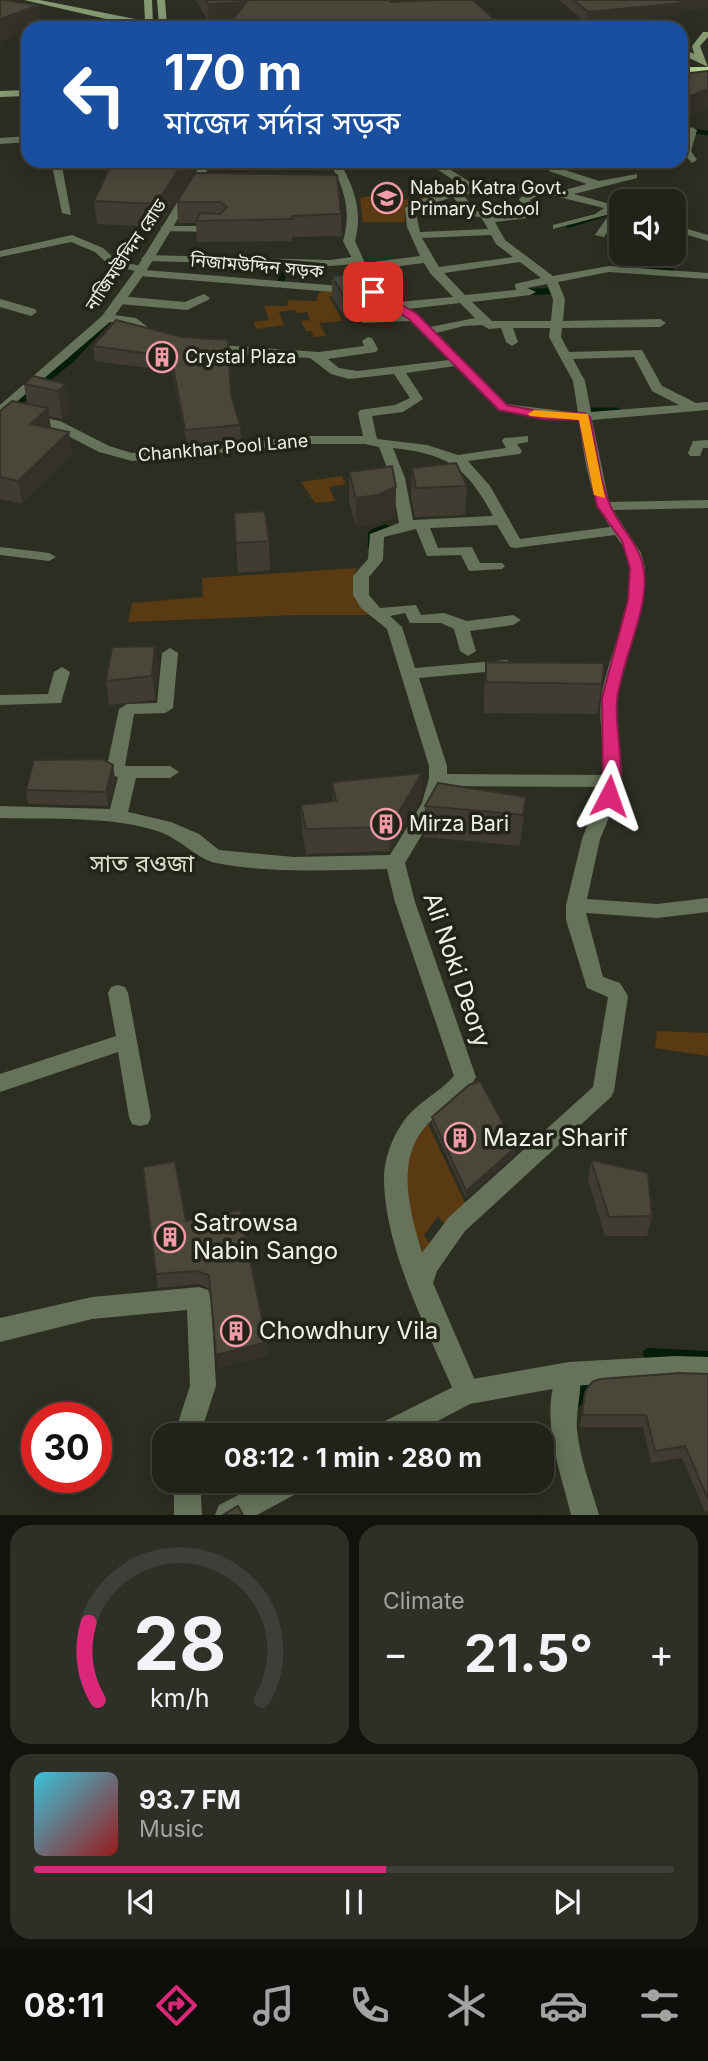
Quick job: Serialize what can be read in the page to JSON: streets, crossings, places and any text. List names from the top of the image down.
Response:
{
  "streets": {
    "street": [
      "নাজিমউদ্দিন রোড",
      "নিজামউদ্দিন সড়ক",
      "Chankhar Pool Lane",
      "Ali Noki Deory"
    ]
  },
  "crossings": [
    ["নাজিমউদ্দিন রোড", "নিজামউদ্দিন সড়ক"],
    ["নাজিমউদ্দিন রোড", "Chankhar Pool Lane"]
  ],
  "districts": ["সাত রওজা"],
  "places": {
    "school or university": ["Nabab Katra Govt. Primary School"],
    "building": [
      "Crystal Plaza",
      "Mirza Bari",
      "Mazar Sharif",
      "Satrowsa Nabin Sango",
      "Chowdhury Vila"
    ]
  },
  "page": {
    "turn": ["170 m", "মাজেদ সর্দার সড়ক"],
    "limit": "30",
    "trip": "08:12 · 1 min · 280 m",
    "tile": "Climate",
    "heat": ["−", "21.5°", "+"],
    "song": ["93.7 FM", "Music"],
    "tabs": "08:11",
    "gauge": ["28", "km/h"]
  }
}
